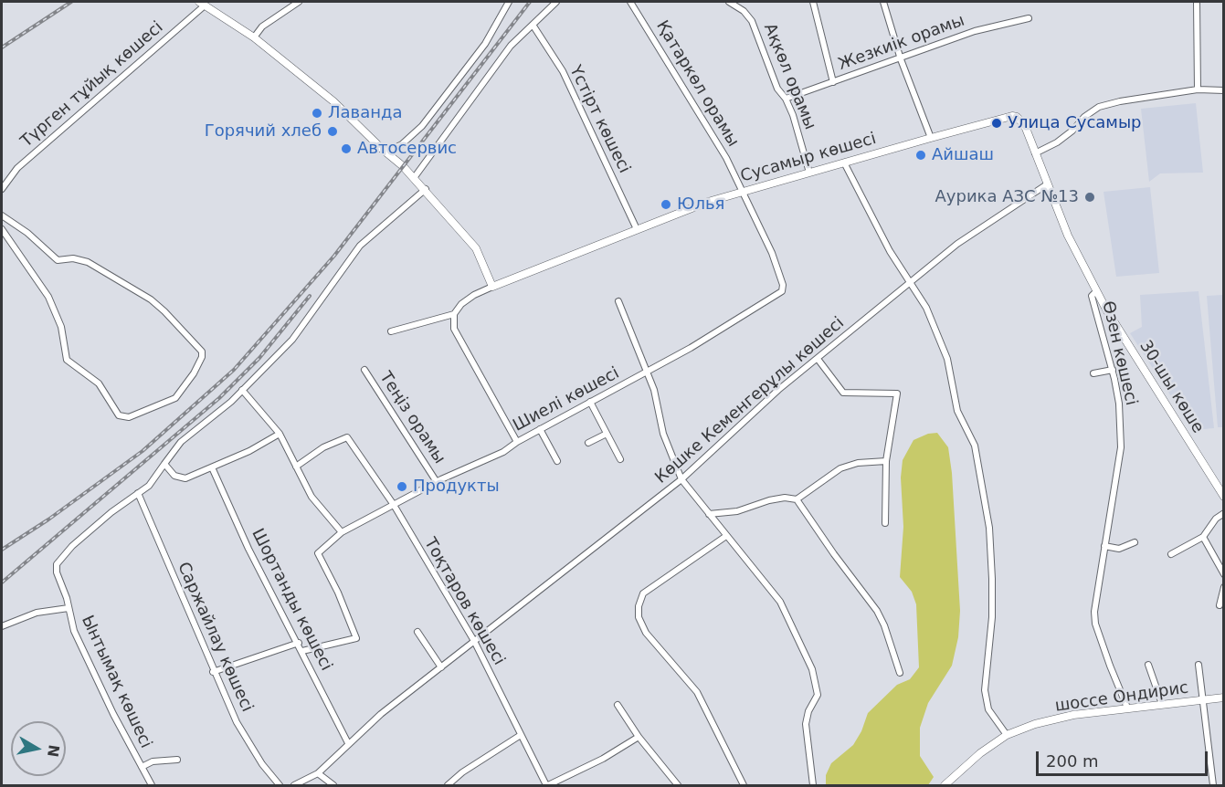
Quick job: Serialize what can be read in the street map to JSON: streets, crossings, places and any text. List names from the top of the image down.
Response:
{
  "streets": {
    "main road": [
      "Сусамыр көшесі",
      "Өзен көшесі",
      "30-шы көше",
      "шоссе Ондирис"
    ],
    "street": [
      "Жезкиік орамы",
      "Ақкөл орамы",
      "Қатаркөл орамы",
      "Түрген тұйық көшесі",
      "Үстірт көшесі",
      "Шиелі көшесі",
      "Көшке Кеменгерұлы көшесі",
      "Теңіз орамы",
      "Шортанды көшесі",
      "Тоқтаров көшесі",
      "Саржайлау көшесі",
      "Ынтымақ көшесі"
    ]
  },
  "crossings": [
    ["Жезкиік орамы", "Ақкөл орамы"],
    ["Ақкөл орамы", "Сусамыр көшесі"],
    ["Қатаркөл орамы", "Сусамыр көшесі"],
    ["Қатаркөл орамы", "Шиелі көшесі"],
    ["Үстірт көшесі", "Сусамыр көшесі"],
    ["Сусамыр көшесі", "Өзен көшесі"],
    ["Өзен көшесі", "30-шы көше"],
    ["Өзен көшесі", "Көшке Кеменгерұлы көшесі"],
    ["Өзен көшесі", "шоссе Ондирис"],
    ["Шиелі көшесі", "Теңіз орамы"],
    ["Шиелі көшесі", "Шортанды көшесі"],
    ["Шиелі көшесі", "Тоқтаров көшесі"],
    ["Көшке Кеменгерұлы көшесі", "Шортанды көшесі"],
    ["Көшке Кеменгерұлы көшесі", "Тоқтаров көшесі"],
    ["Саржайлау көшесі", "Ынтымақ көшесі"]
  ],
  "places": [
    "Лаванда",
    "Улица Сусамыр",
    "Горячий хлеб",
    "Автосервис",
    "Айшаш",
    "Аурика АЗС №13",
    "Юлья",
    "Продукты"
  ],
  "scale_bar": "200 m",
  "north": "right"
}
